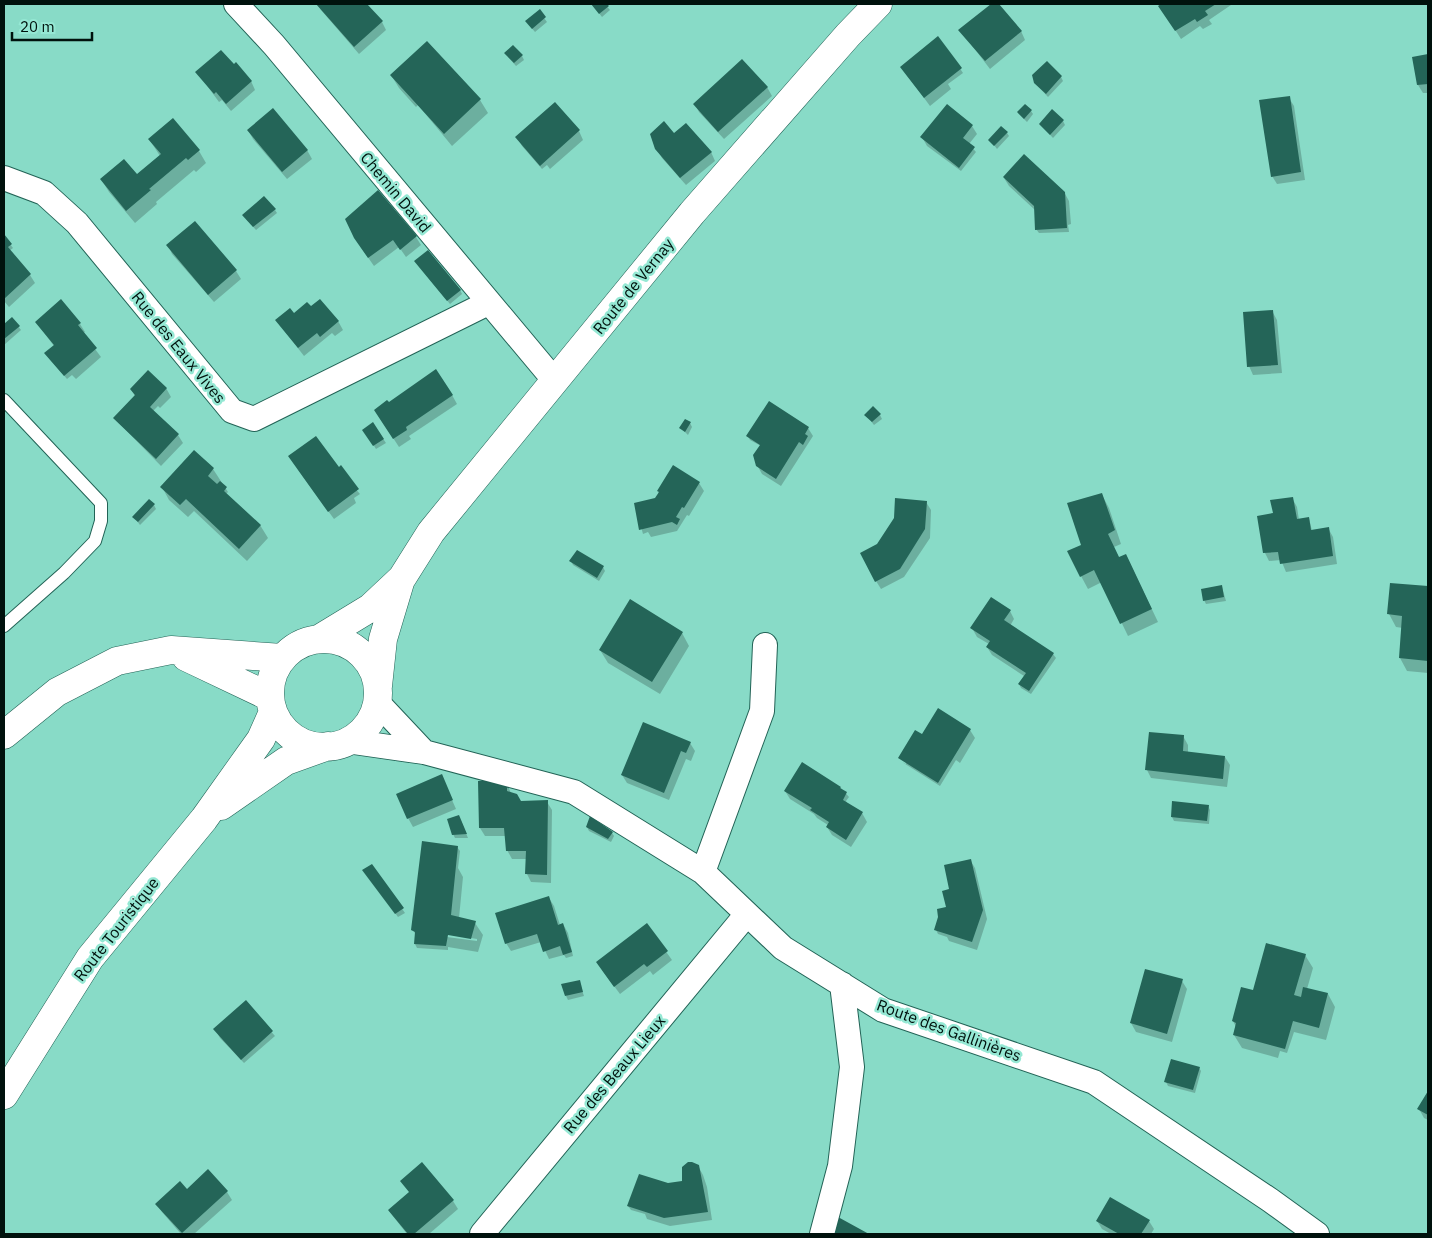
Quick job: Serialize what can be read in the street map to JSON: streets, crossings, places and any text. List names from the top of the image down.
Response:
{
  "streets": {
    "street": [
      "Chemin David",
      "Route de Vernay",
      "Rue des Eaux Vives",
      "Route Touristique",
      "Route des Gallinières",
      "Rue des Beaux Lieux"
    ]
  },
  "crossings": [
    ["Chemin David", "Route de Vernay"],
    ["Chemin David", "Rue des Eaux Vives"],
    ["Route de Vernay", "Route Touristique"],
    ["Route de Vernay", "Route des Gallinières"],
    ["Route Touristique", "Route des Gallinières"],
    ["Route des Gallinières", "Rue des Beaux Lieux"]
  ],
  "scale_bar": "20 m"
}
